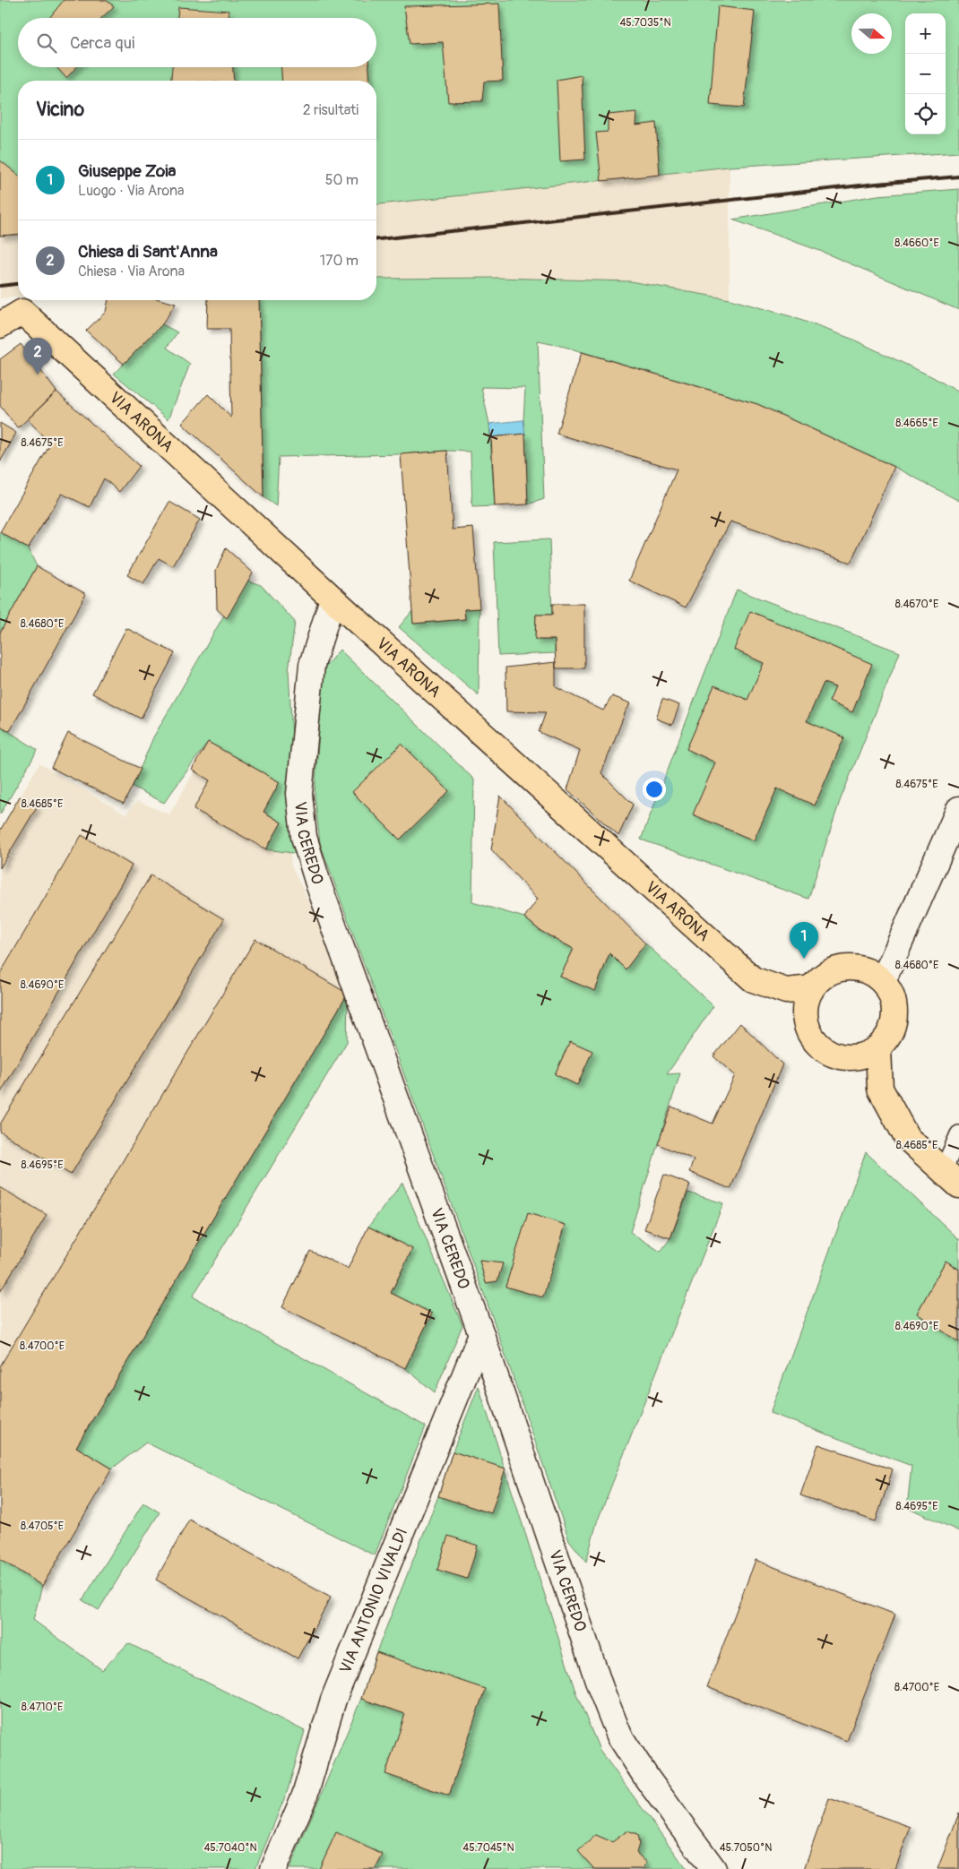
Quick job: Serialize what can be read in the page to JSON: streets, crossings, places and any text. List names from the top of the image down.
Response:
{
  "streets": {
    "main road": ["VIA ARONA"],
    "street": ["VIA CEREDO", "VIA ANTONIO VIVALDI"]
  },
  "crossings": [
    ["VIA ARONA", "VIA CEREDO"],
    ["VIA CEREDO", "VIA ANTONIO VIVALDI"]
  ],
  "north": "right",
  "page": {
    "map_buttons": ["+", "−"],
    "search": "Cerca qui",
    "heading": ["Vicino", "2 risultati"],
    "list": [
      {
        "mark": "1",
        "name": "Giuseppe Zoia",
        "note": "Luogo · Via Arona",
        "value": "50 m"
      },
      {
        "mark": "2",
        "name": "Chiesa di Sant'Anna",
        "note": "Chiesa · Via Arona",
        "value": "170 m"
      }
    ],
    "pins": ["2", "1"]
  },
  "coordinates": [
    "45.7035°N",
    "8.4660°E",
    "8.4665°E",
    "8.4675°E",
    "8.4670°E",
    "8.4680°E",
    "8.4685°E",
    "8.4690°E",
    "8.4695°E",
    "8.4700°E",
    "8.4705°E",
    "8.4710°E",
    "45.7040°N",
    "45.7045°N",
    "45.7050°N"
  ]
}
